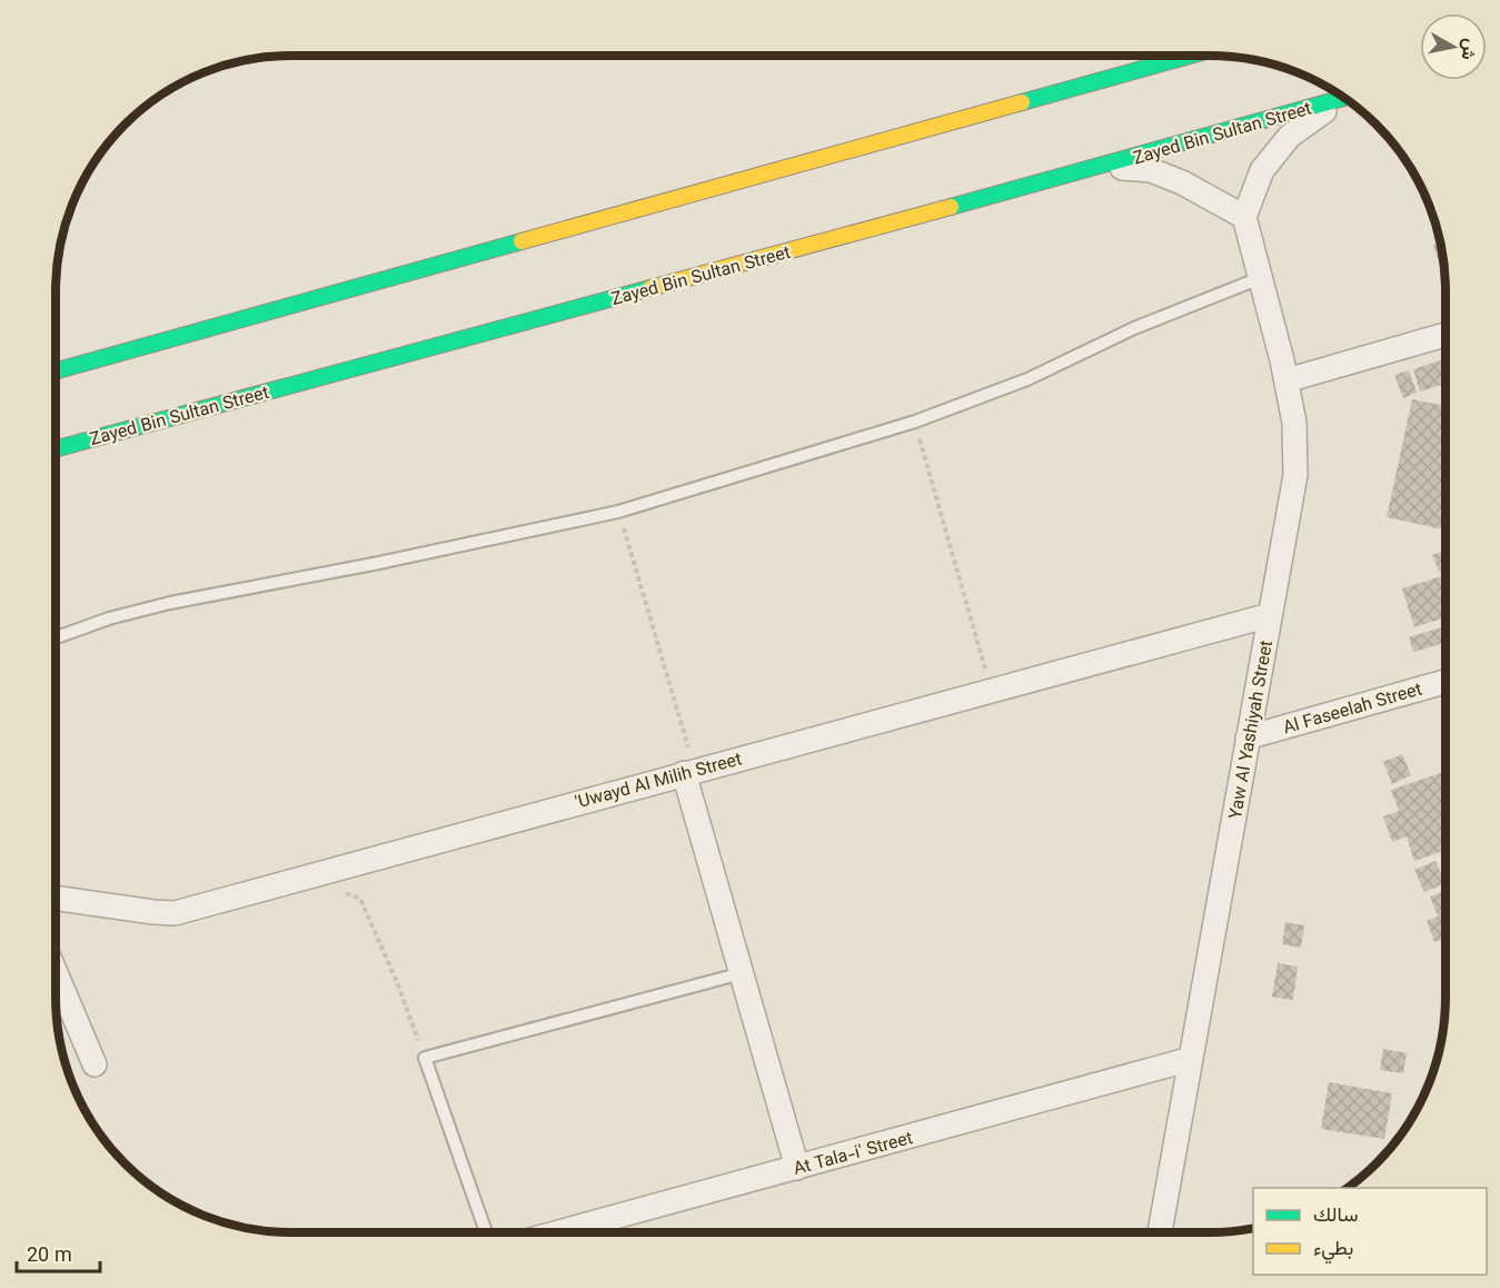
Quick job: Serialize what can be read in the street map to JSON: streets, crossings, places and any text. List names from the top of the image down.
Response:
{
  "streets": {
    "highway": ["Zayed Bin Sultan Street"],
    "street": [
      "Al Faseelah Street",
      "Yaw Al Yashiyah Street",
      "'Uwayd Al Milih Street",
      "At Tala-i' Street"
    ]
  },
  "crossings": [
    ["Al Faseelah Street", "Yaw Al Yashiyah Street"],
    ["Yaw Al Yashiyah Street", "'Uwayd Al Milih Street"],
    ["Yaw Al Yashiyah Street", "At Tala-i' Street"]
  ],
  "legend": ["سالك", "بطيء"],
  "scale_bar": "20 m",
  "north": "right"
}
